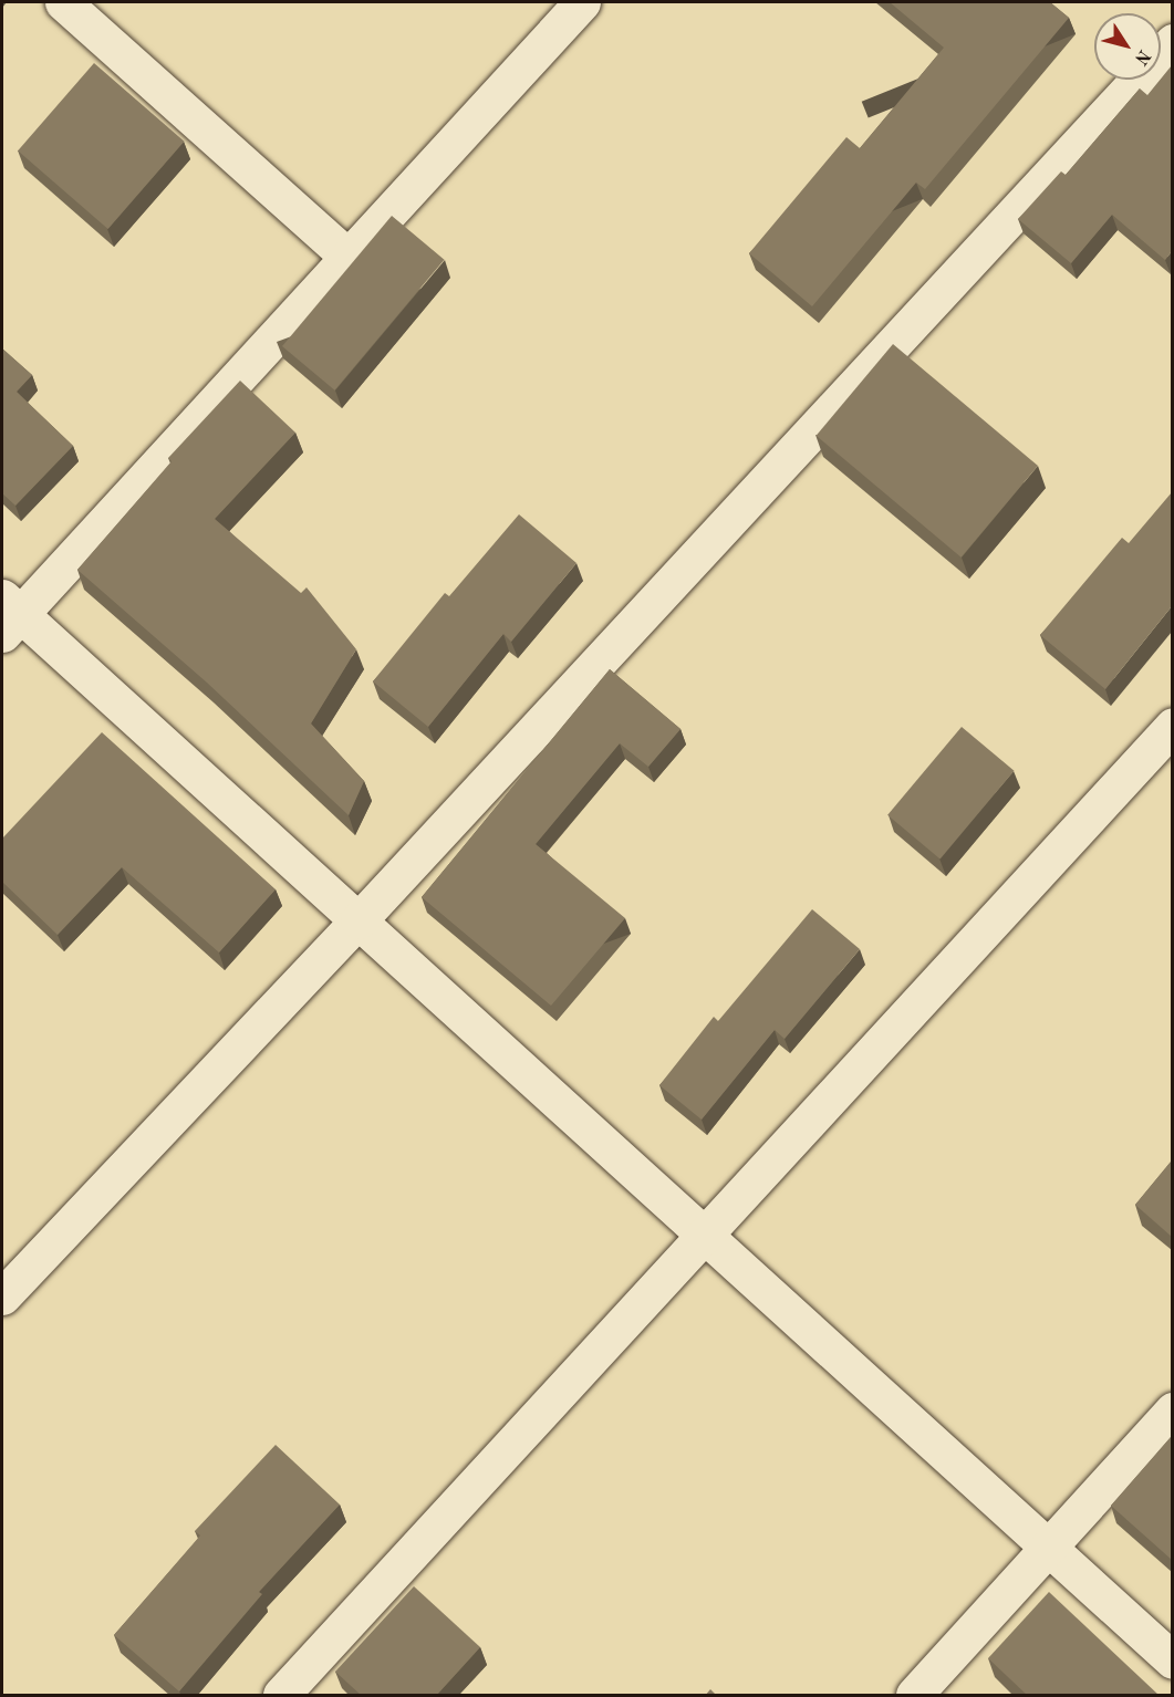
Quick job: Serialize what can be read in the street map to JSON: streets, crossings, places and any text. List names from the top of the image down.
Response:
{
  "north": "bottom right"
}
